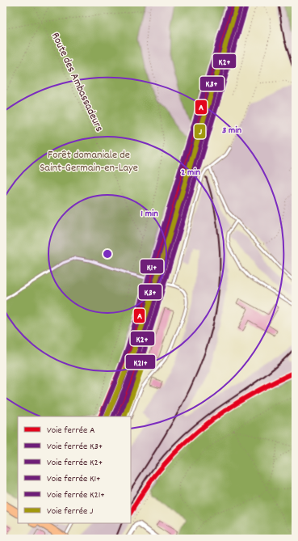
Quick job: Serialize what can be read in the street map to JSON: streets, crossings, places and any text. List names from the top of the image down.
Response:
{
  "streets": {
    "path": ["Route des Ambassadeurs"]
  },
  "parks": ["Forêt domaniale de Saint-Germain-en-Laye"],
  "lines": [
    "rail line A",
    "rail line K3+",
    "rail line K1+",
    "rail line K2+",
    "rail line J",
    "rail line K21+"
  ],
  "legend": [
    "Voie ferrée A",
    "Voie ferrée K3+",
    "Voie ferrée K2+",
    "Voie ferrée K1+",
    "Voie ferrée K21+",
    "Voie ferrée J"
  ],
  "rings": ["3 min", "2 min", "1 min"]
}
